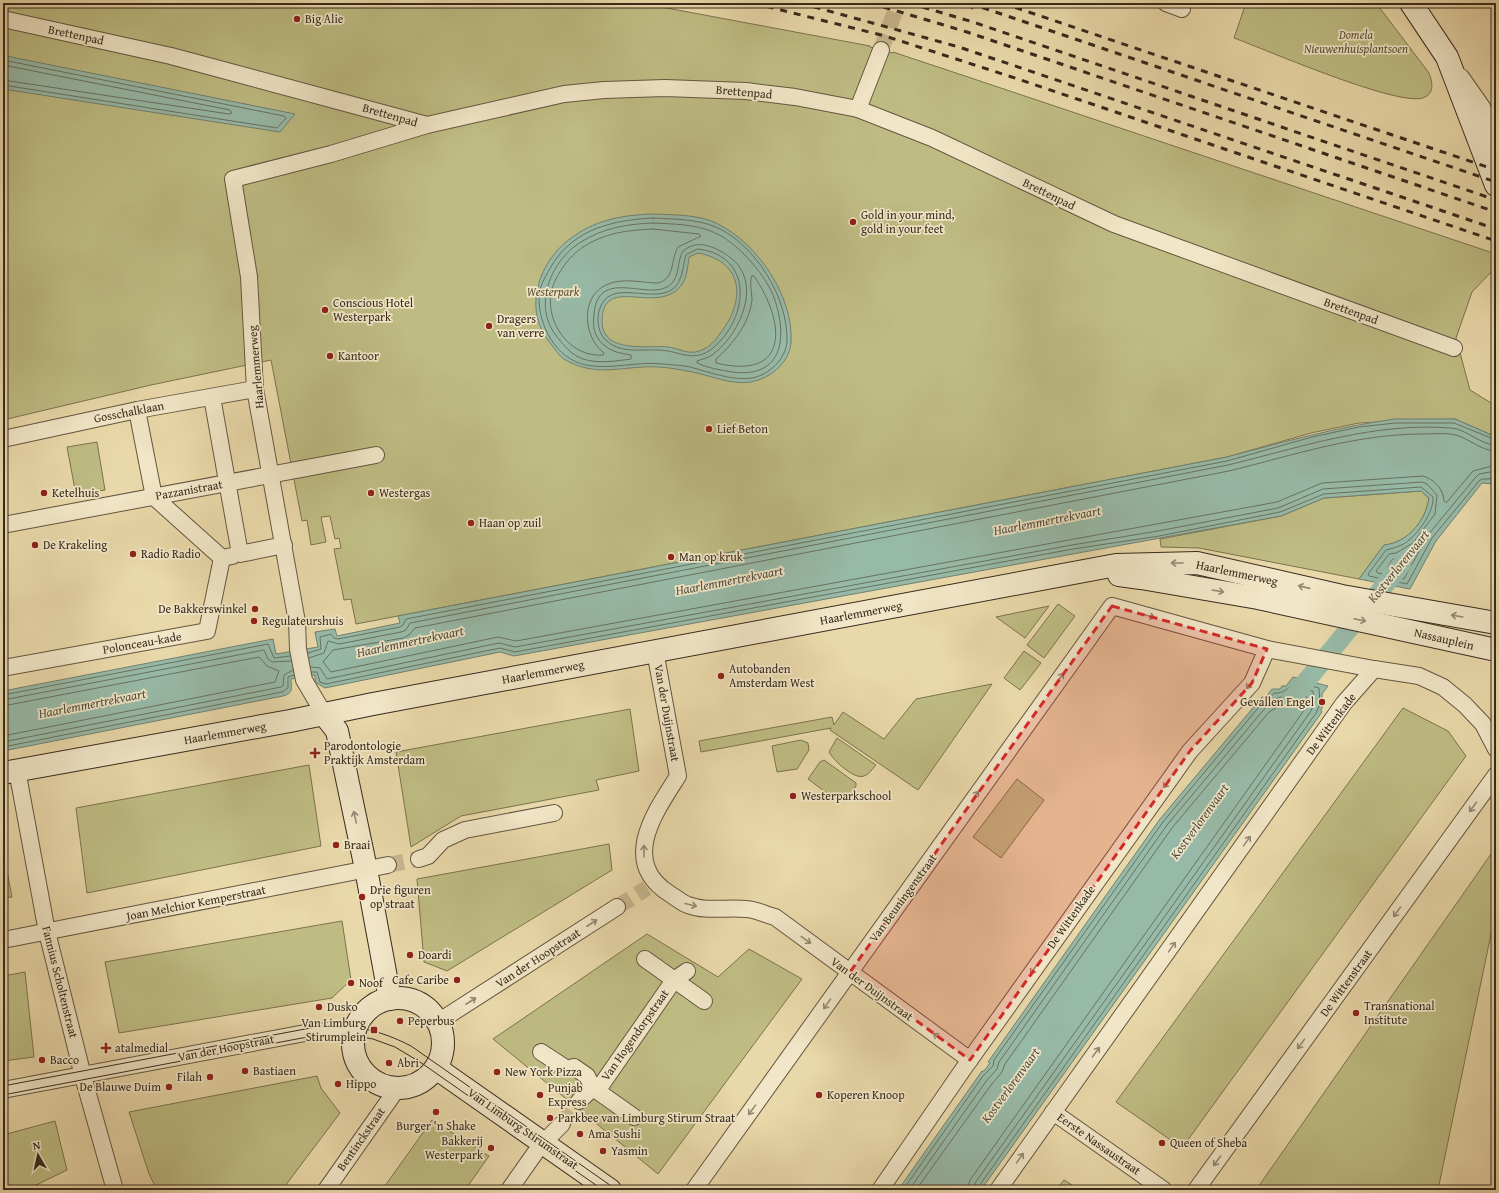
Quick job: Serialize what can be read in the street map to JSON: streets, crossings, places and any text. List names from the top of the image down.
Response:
{
  "streets": {
    "main road": ["Haarlemmerweg", "Nassauplein", "Van Limburg Stirumstraat"],
    "street": [
      "Brettenpad",
      "Gosschalklaan",
      "Pazzanistraat",
      "Polonceau-kade",
      "Van der Duijnstraat",
      "De Wittenkade",
      "Van Beuningenstraat",
      "Joan Melchior Kemperstraat",
      "Van der Hoopstraat",
      "Fannius Scholtenstraat",
      "De Wittenstraat",
      "Van Hogendorpstraat",
      "Bentinckstraat",
      "Eerste Nassaustraat"
    ]
  },
  "crossings": [
    ["Brettenpad", "Haarlemmerweg"],
    ["Haarlemmerweg", "Gosschalklaan"],
    ["Haarlemmerweg", "Pazzanistraat"],
    ["Haarlemmerweg", "Nassauplein"],
    ["Haarlemmerweg", "Van der Duijnstraat"],
    ["Haarlemmerweg", "Fannius Scholtenstraat"],
    ["Van der Duijnstraat", "De Wittenkade"],
    ["Van der Duijnstraat", "Van Beuningenstraat"],
    ["De Wittenkade", "Van Beuningenstraat"],
    ["De Wittenkade", "Eerste Nassaustraat"],
    ["Joan Melchior Kemperstraat", "Fannius Scholtenstraat"],
    ["Van der Hoopstraat", "Fannius Scholtenstraat"],
    ["Van der Hoopstraat", "Van Limburg Stirumstraat"],
    ["Van der Hoopstraat", "Bentinckstraat"],
    ["Van Limburg Stirumstraat", "Bentinckstraat"]
  ],
  "one_way": ["De Wittenstraat"],
  "water": ["Haarlemmertrekvaart", "Kostverlorenvaart"],
  "parks": ["Domela Nieuwenhuisplantsoen", "Westerpark"],
  "places": {
    "other": [
      "Big Alie",
      "Gold in your mind, gold in your feet",
      "Conscious Hotel Westerpark",
      "Dragers van verre",
      "Kantoor",
      "Lief Beton",
      "Ketelhuis",
      "Westergas",
      "Haan op zuil",
      "De Krakeling",
      "Radio Radio",
      "Man op kruk",
      "De Bakkerswinkel",
      "Regulateurshuis",
      "Autobanden Amsterdam West",
      "Gevallen Engel",
      "Westerparkschool",
      "Braai",
      "Drie figuren op straat",
      "Doardi",
      "Cafe Caribe",
      "Noof",
      "Dusko",
      "Transnational Institute",
      "Peperbus",
      "Bacco",
      "Abri",
      "Bastiaen",
      "New York Pizza",
      "Filah",
      "Hippo",
      "De Blauwe Duim",
      "Punjab Express",
      "Koperen Knoop",
      "Burger 'n Shake",
      "Parkbee van Limburg Stirum Straat",
      "Ama Sushi",
      "Queen of Sheba",
      "Bakkerij Westerpark",
      "Yasmin"
    ],
    "health": ["Parodontologie Praktijk Amsterdam", "atalmedial"],
    "transit": ["Van Limburg Stirumplein"]
  },
  "north": "top"
}
